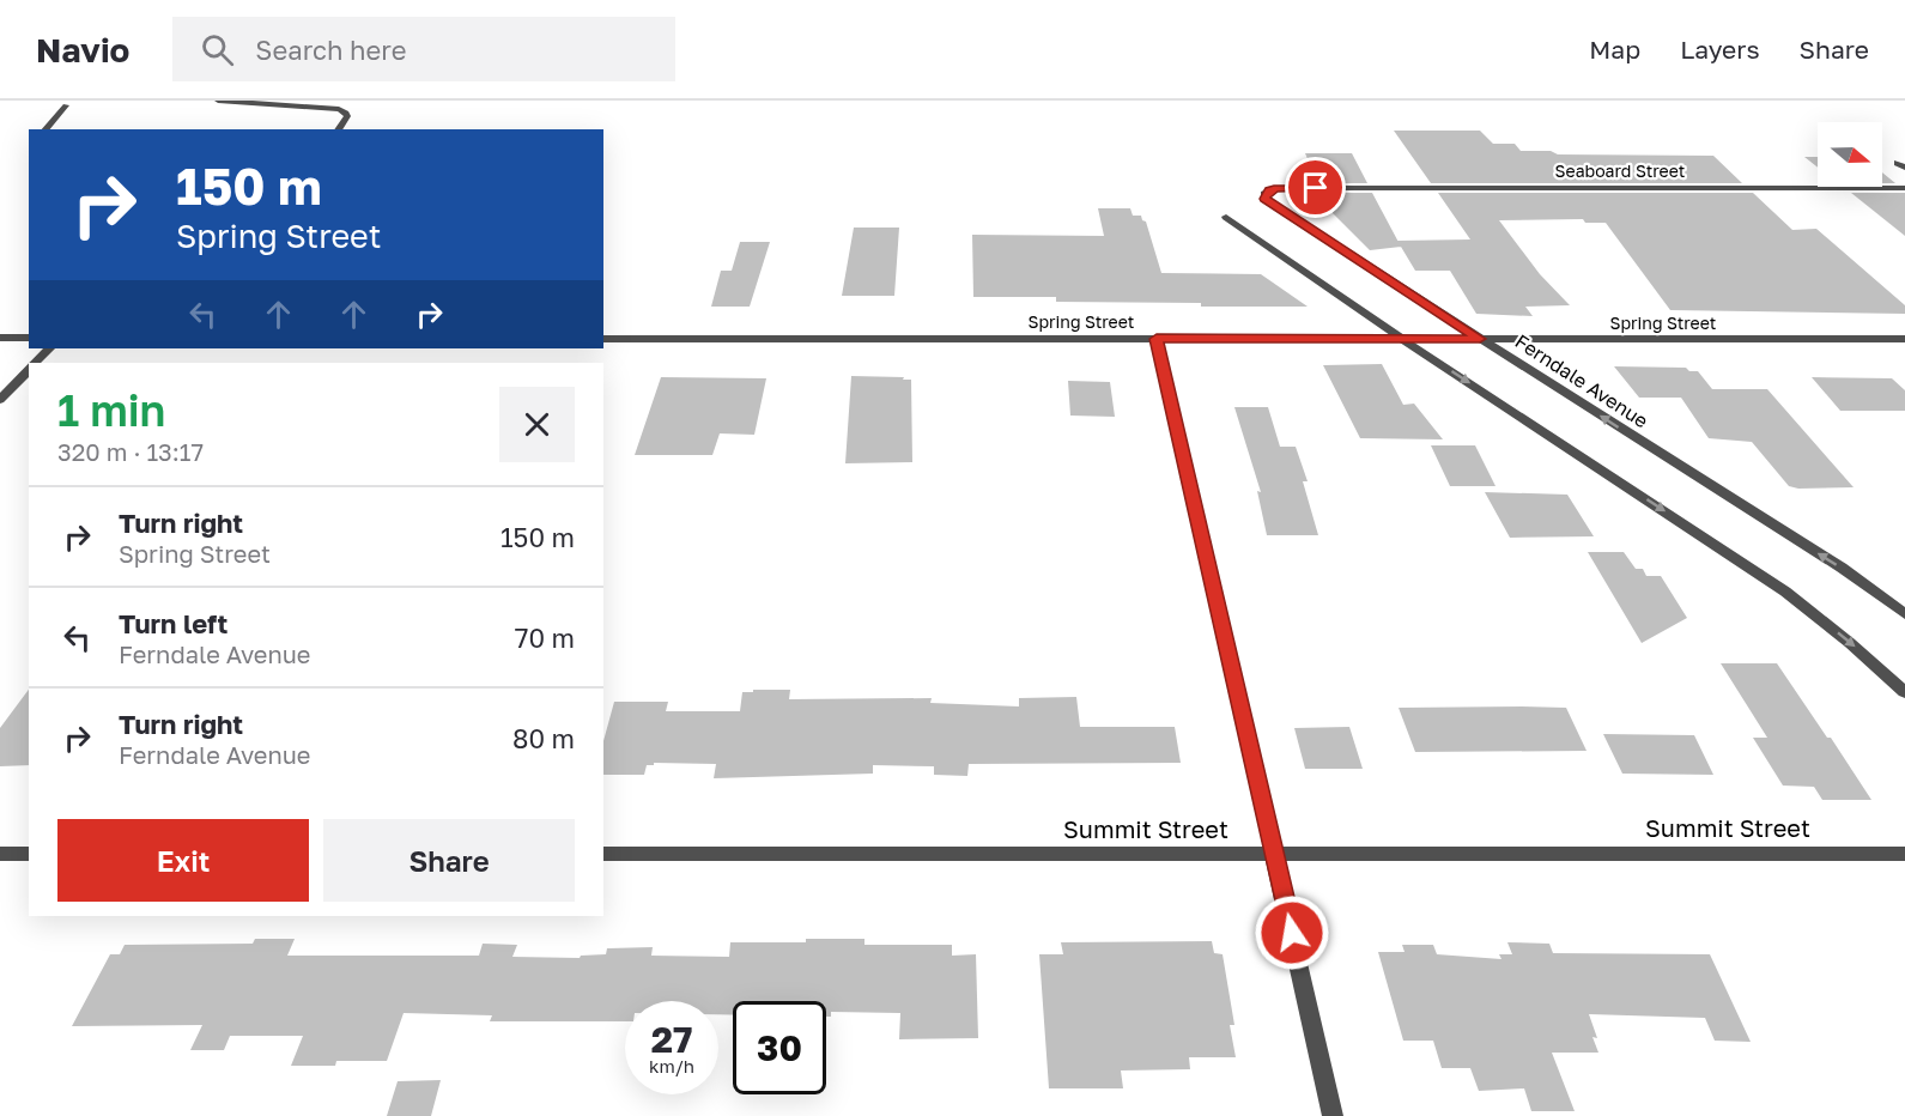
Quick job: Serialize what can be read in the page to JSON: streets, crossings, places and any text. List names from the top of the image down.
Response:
{
  "streets": {
    "street": [
      "Seaboard Street",
      "Spring Street",
      "Ferndale Avenue",
      "Summit Street"
    ]
  },
  "crossings": [
    ["Seaboard Street", "Ferndale Avenue"],
    ["Spring Street", "Ferndale Avenue"]
  ],
  "north": "right",
  "page": {
    "header": "Navio",
    "search": "Search here",
    "nav": ["Map", "Layers", "Share"],
    "turn": ["150 m", "Spring Street"],
    "heading": ["1 min", "320 m · 13:17"],
    "list": [
      {
        "name": "Turn right",
        "note": "Spring Street",
        "value": "150 m"
      },
      {
        "name": "Turn left",
        "note": "Ferndale Avenue",
        "value": "70 m"
      },
      {
        "name": "Turn right",
        "note": "Ferndale Avenue",
        "value": "80 m"
      }
    ],
    "buttons": ["Exit", "Share"],
    "speed": "27 km/h",
    "limit": "30"
  }
}
